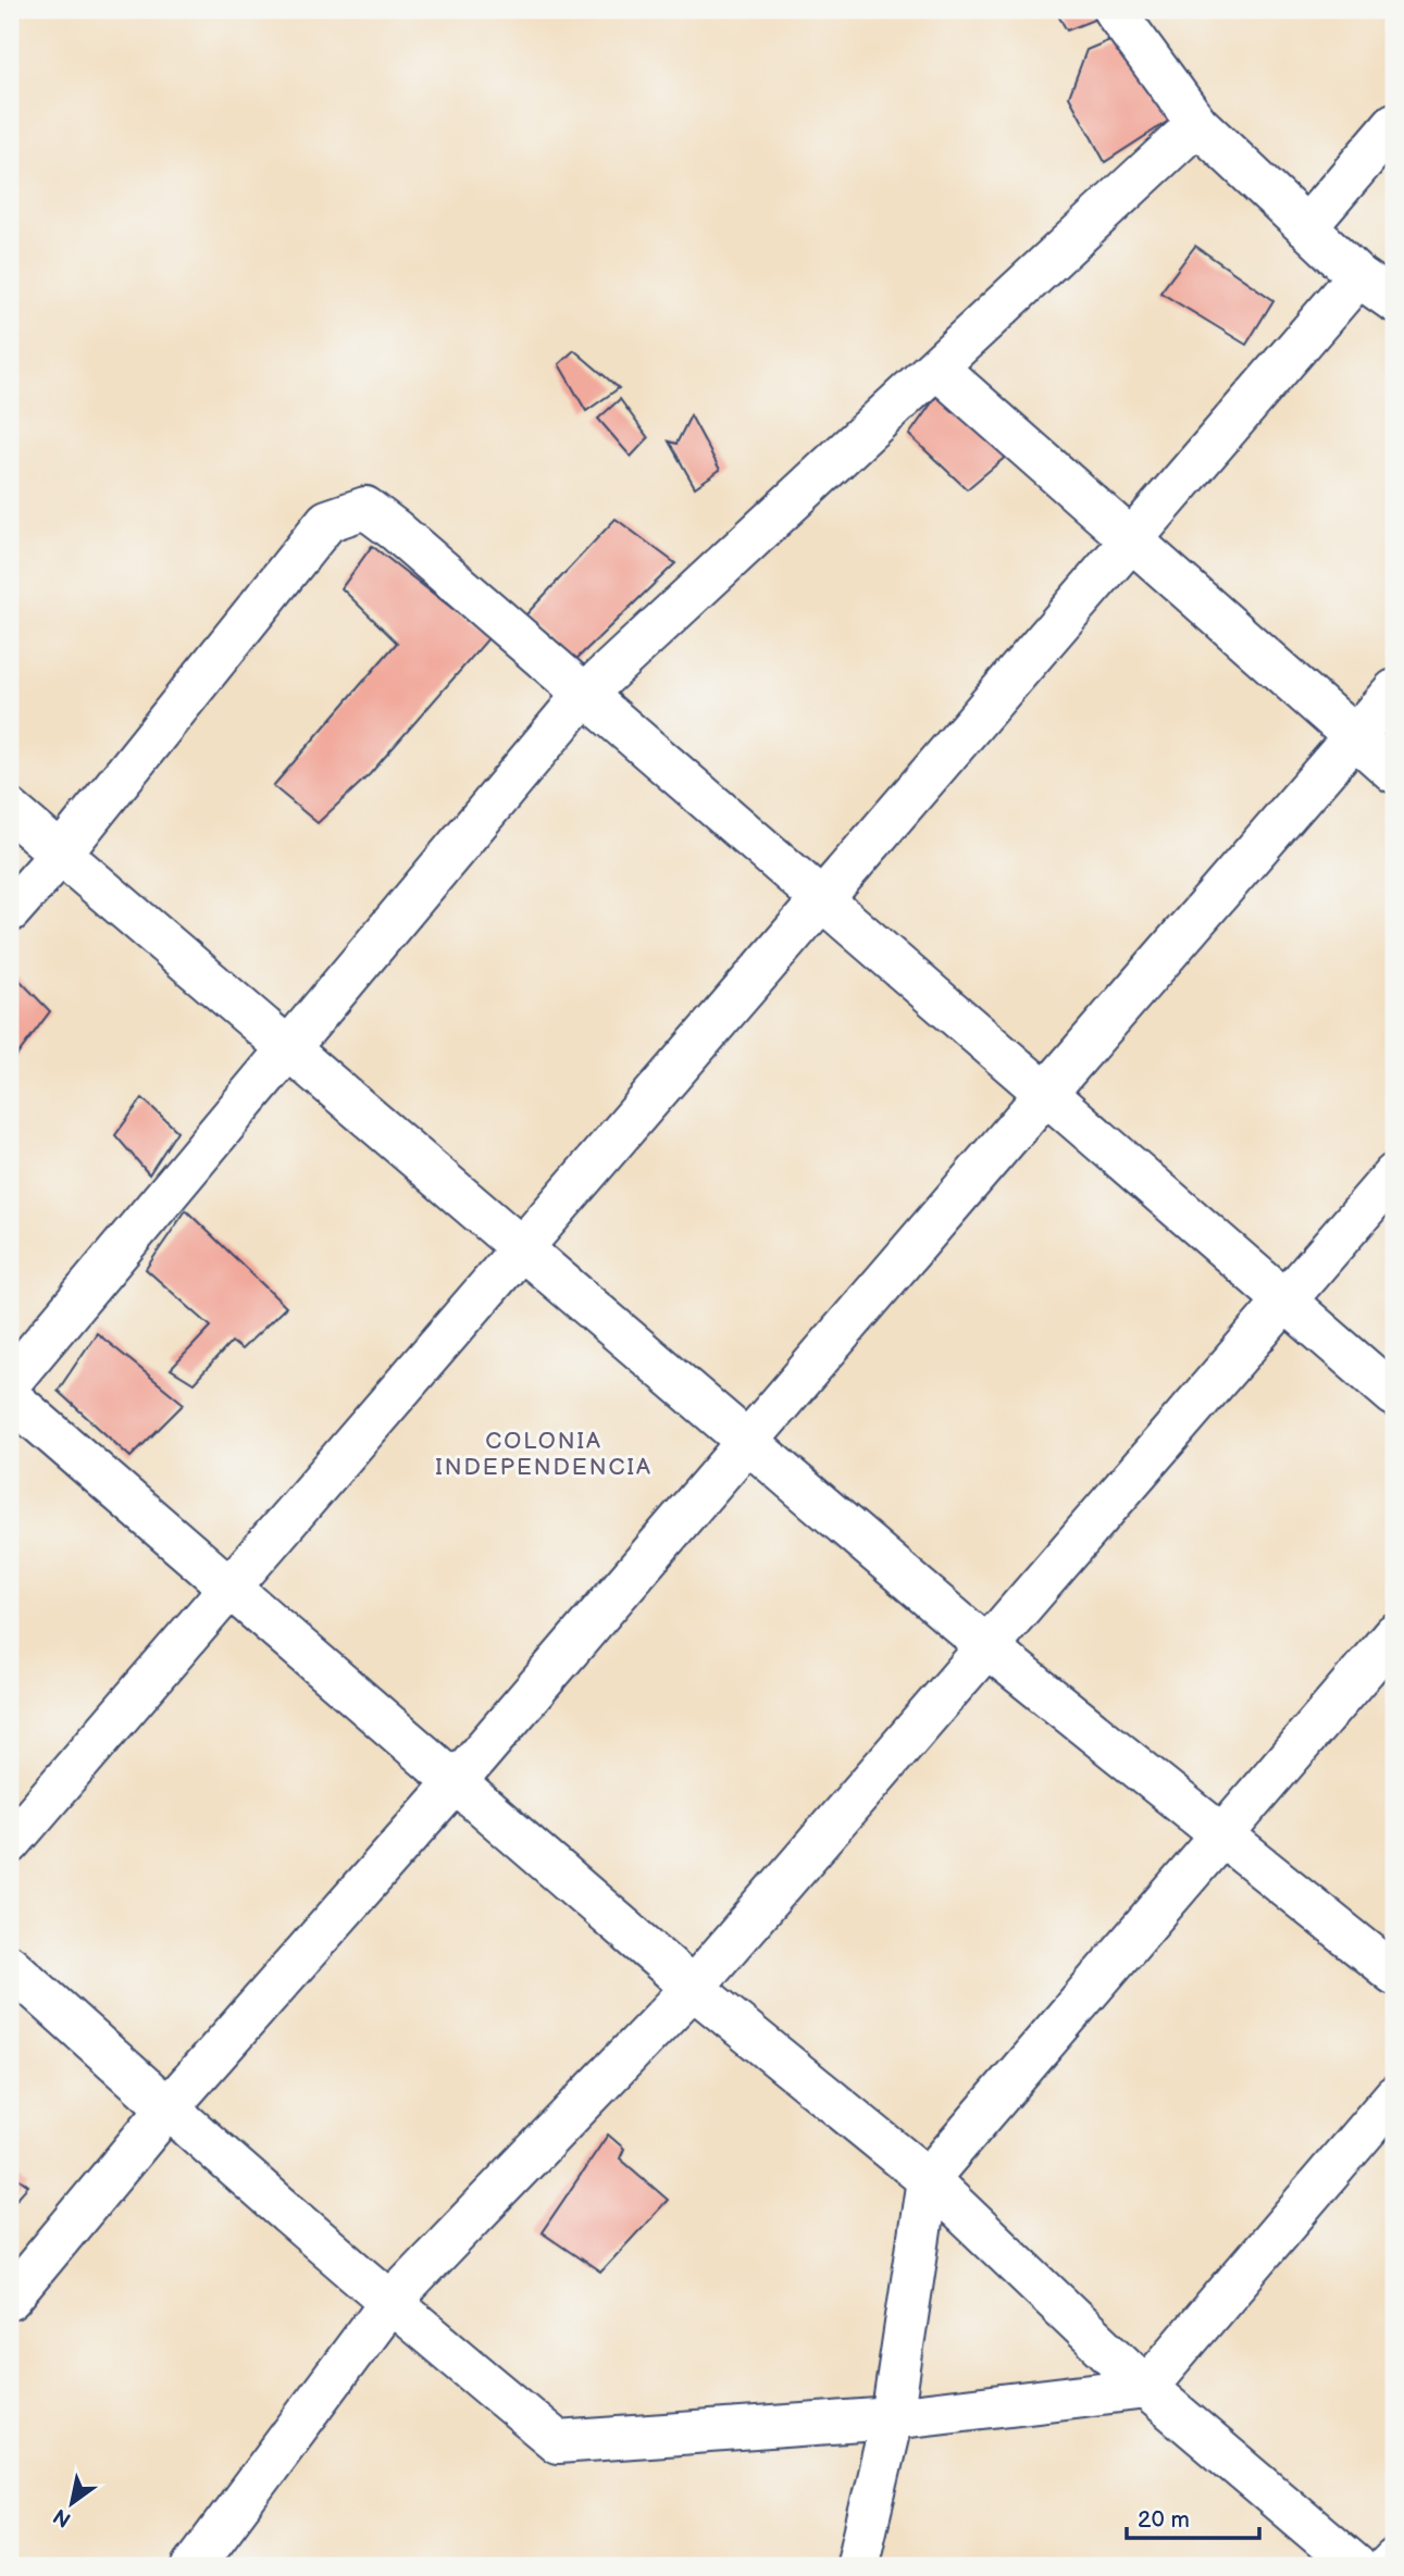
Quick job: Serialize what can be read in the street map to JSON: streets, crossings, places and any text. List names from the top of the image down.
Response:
{
  "districts": ["COLONIA INDEPENDENCIA"],
  "scale_bar": "20 m",
  "north": "bottom left"
}
